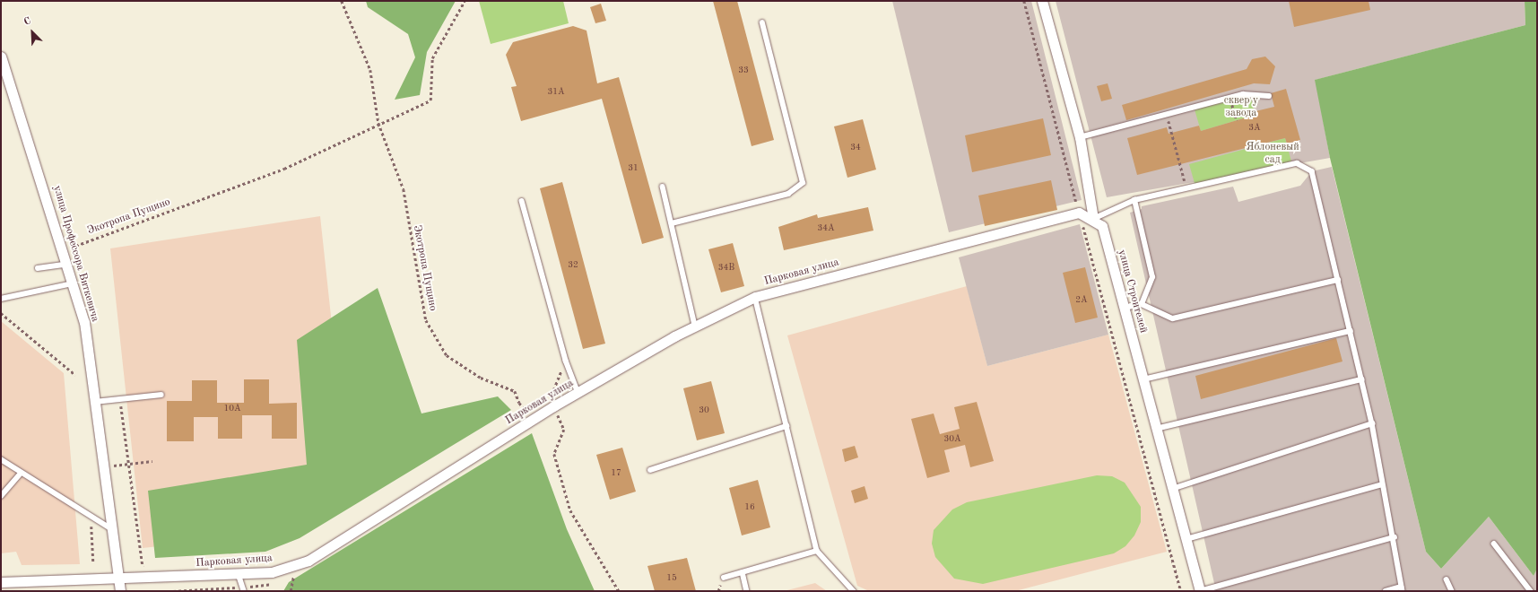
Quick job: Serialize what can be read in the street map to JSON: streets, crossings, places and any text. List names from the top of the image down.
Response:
{
  "streets": {
    "street": ["улица Профессора Виткевича", "Парковая улица", "улица Строителей"],
    "path": ["Экотропа Пущино"]
  },
  "crossings": [
    ["Экотропа Пущино", "улица Профессора Виткевича"],
    ["улица Профессора Виткевича", "Парковая улица"]
  ],
  "parks": ["сквер у завода", "Яблоневый сад"],
  "house_numbers": [
    "33",
    "31А",
    "3А",
    "34",
    "31",
    "34А",
    "32",
    "34В",
    "2А",
    "10А",
    "30",
    "30А",
    "17",
    "16",
    "15"
  ],
  "north": "top left"
}
